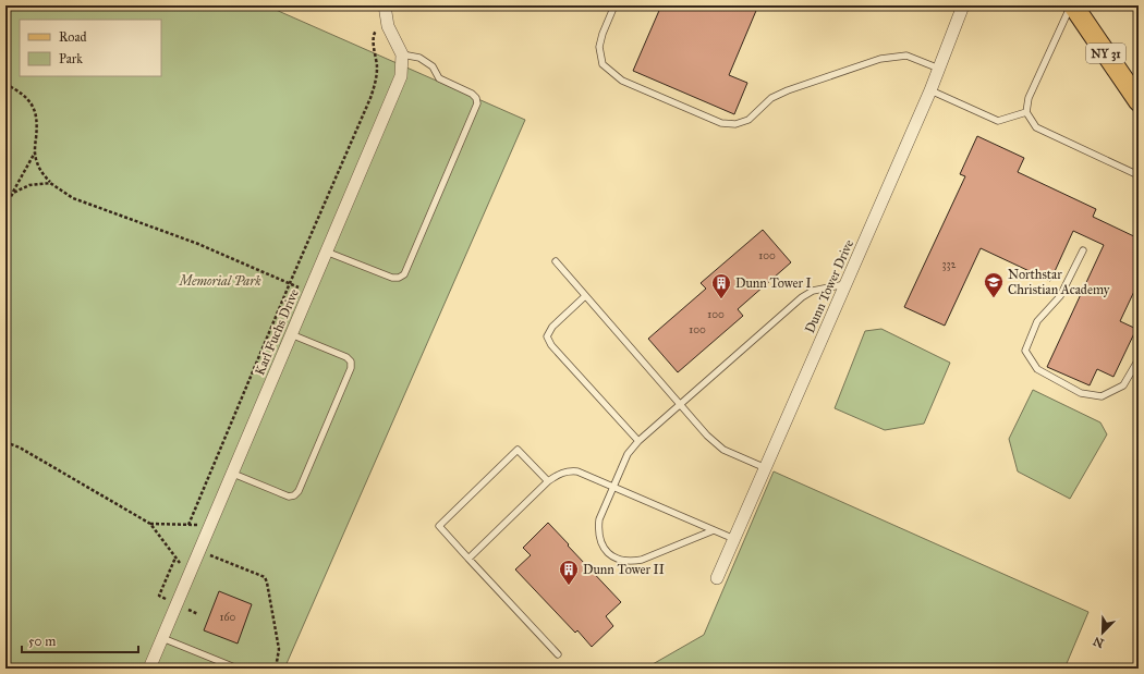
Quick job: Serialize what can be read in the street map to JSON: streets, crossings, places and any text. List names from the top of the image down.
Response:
{
  "streets": {
    "main road": ["NY 31"],
    "street": ["Dunn Tower Drive", "Karl Fuchs Drive"]
  },
  "parks": ["Memorial Park"],
  "places": {
    "school or university": ["Northstar Christian Academy"],
    "building": ["Dunn Tower I", "Dunn Tower II"]
  },
  "house_numbers": [
    "100",
    "332",
    "100",
    "100",
    "160"
  ],
  "legend": ["Road", "Park"],
  "scale_bar": "50 m",
  "north": "bottom left"
}
